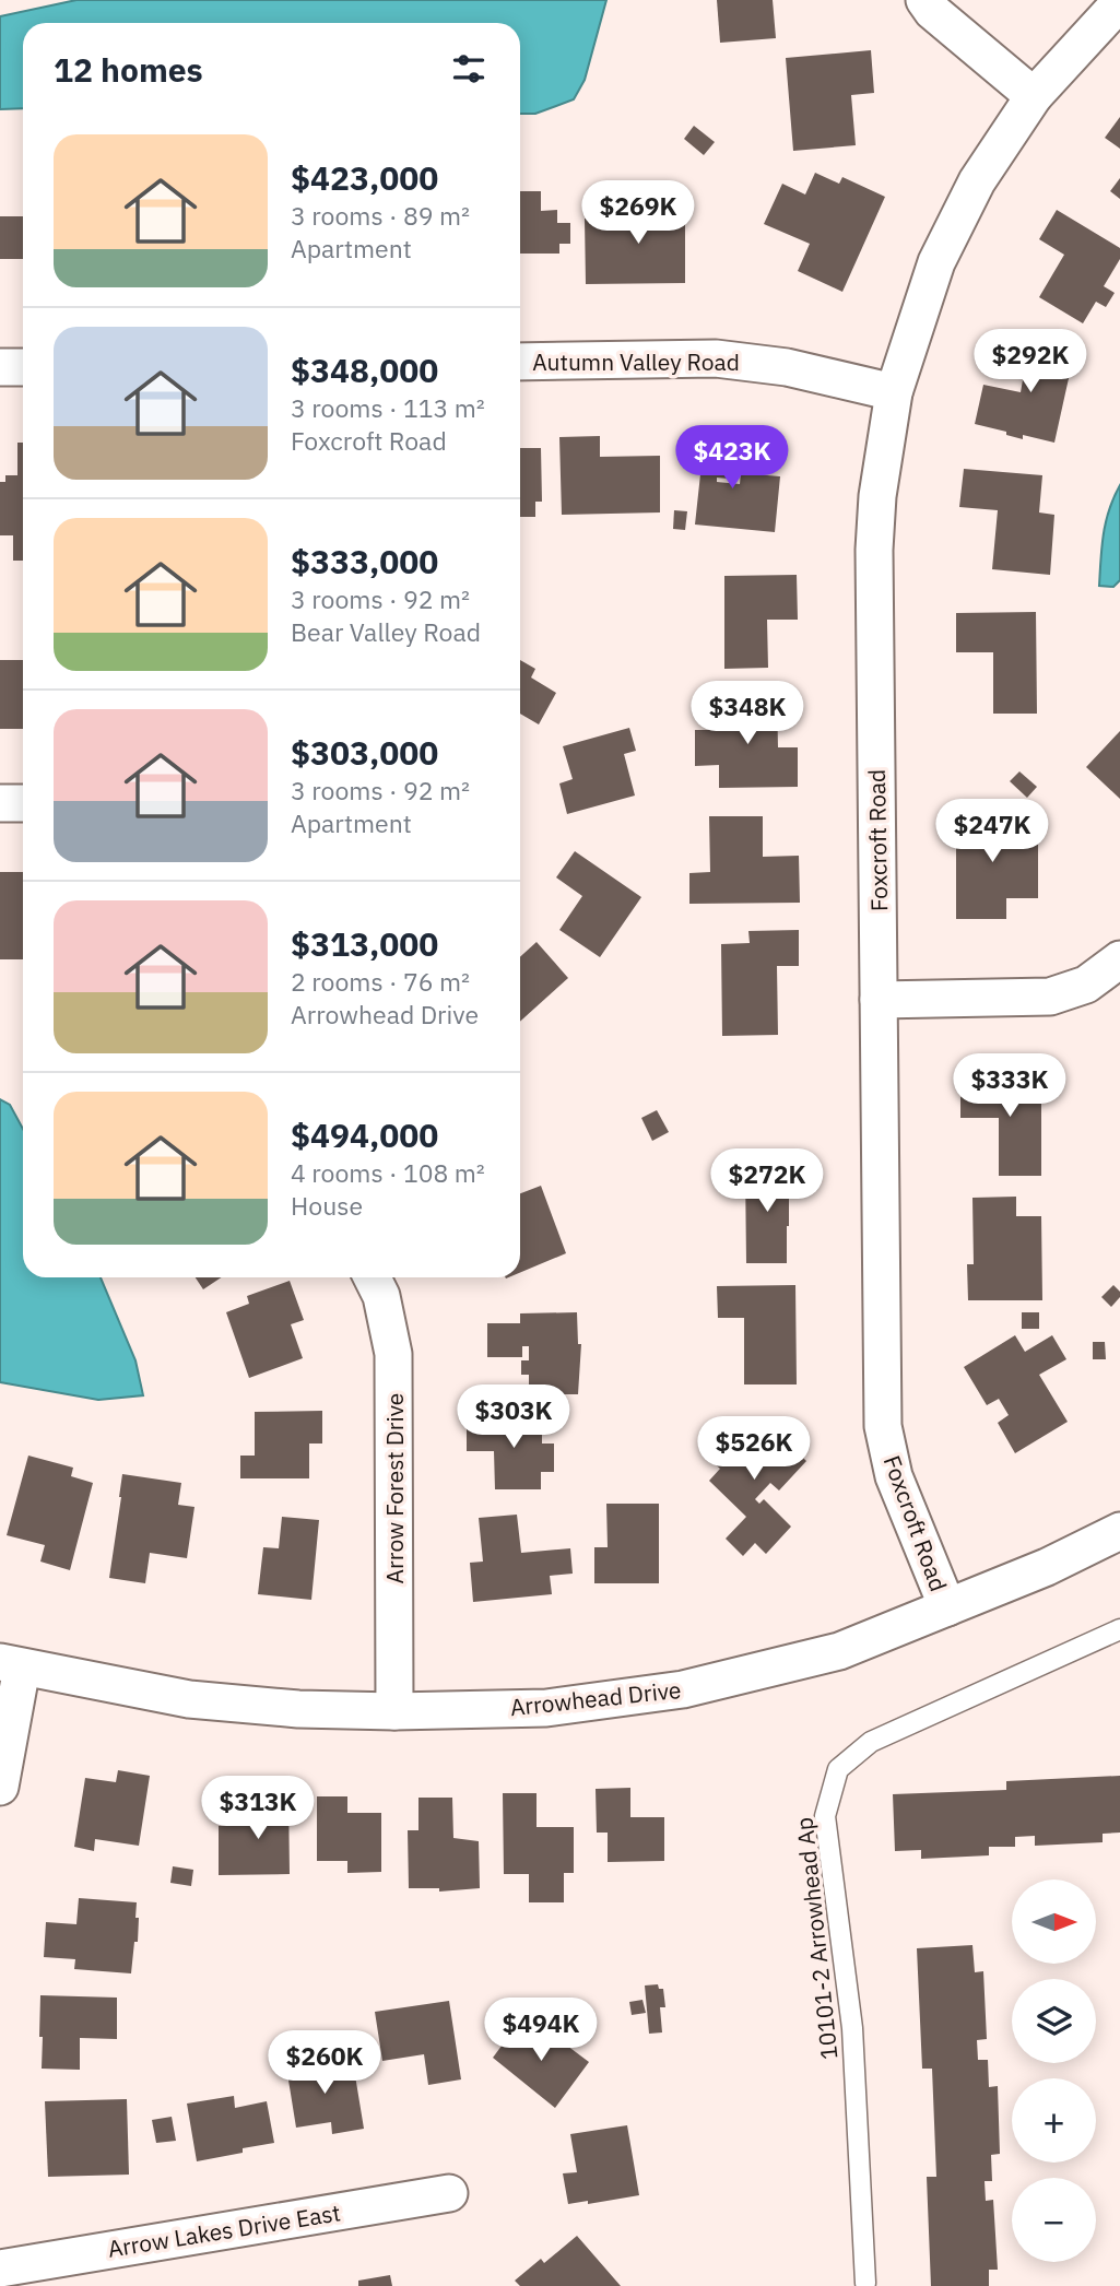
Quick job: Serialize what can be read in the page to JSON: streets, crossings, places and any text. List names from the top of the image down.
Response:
{
  "streets": {
    "street": [
      "Autumn Valley Road",
      "Foxcroft Road",
      "Arrow Forest Drive",
      "Arrowhead Drive",
      "Arrow Lakes Drive East"
    ],
    "lane": ["10101-2 Arrowhead Ap"]
  },
  "crossings": [
    ["Autumn Valley Road", "Foxcroft Road"],
    ["Foxcroft Road", "Arrowhead Drive"],
    ["Arrow Forest Drive", "Arrowhead Drive"]
  ],
  "north": "right",
  "page": {
    "heading": "12 homes",
    "list": [
      {
        "name": "$423,000",
        "note": "3 rooms · 89 m² · Apartment"
      },
      {
        "name": "$348,000",
        "note": "3 rooms · 113 m² · Foxcroft Road"
      },
      {
        "name": "$333,000",
        "note": "3 rooms · 92 m² · Bear Valley Road"
      },
      {
        "name": "$303,000",
        "note": "3 rooms · 92 m² · Apartment"
      },
      {
        "name": "$313,000",
        "note": "2 rooms · 76 m² · Arrowhead Drive"
      },
      {
        "name": "$494,000",
        "note": "4 rooms · 108 m² · House"
      }
    ],
    "price": [
      "$269K",
      "$292K",
      "$423K",
      "$348K",
      "$247K",
      "$333K",
      "$272K",
      "$303K",
      "$526K",
      "$313K",
      "$494K",
      "$260K"
    ],
    "map_buttons": ["+", "−"]
  }
}
